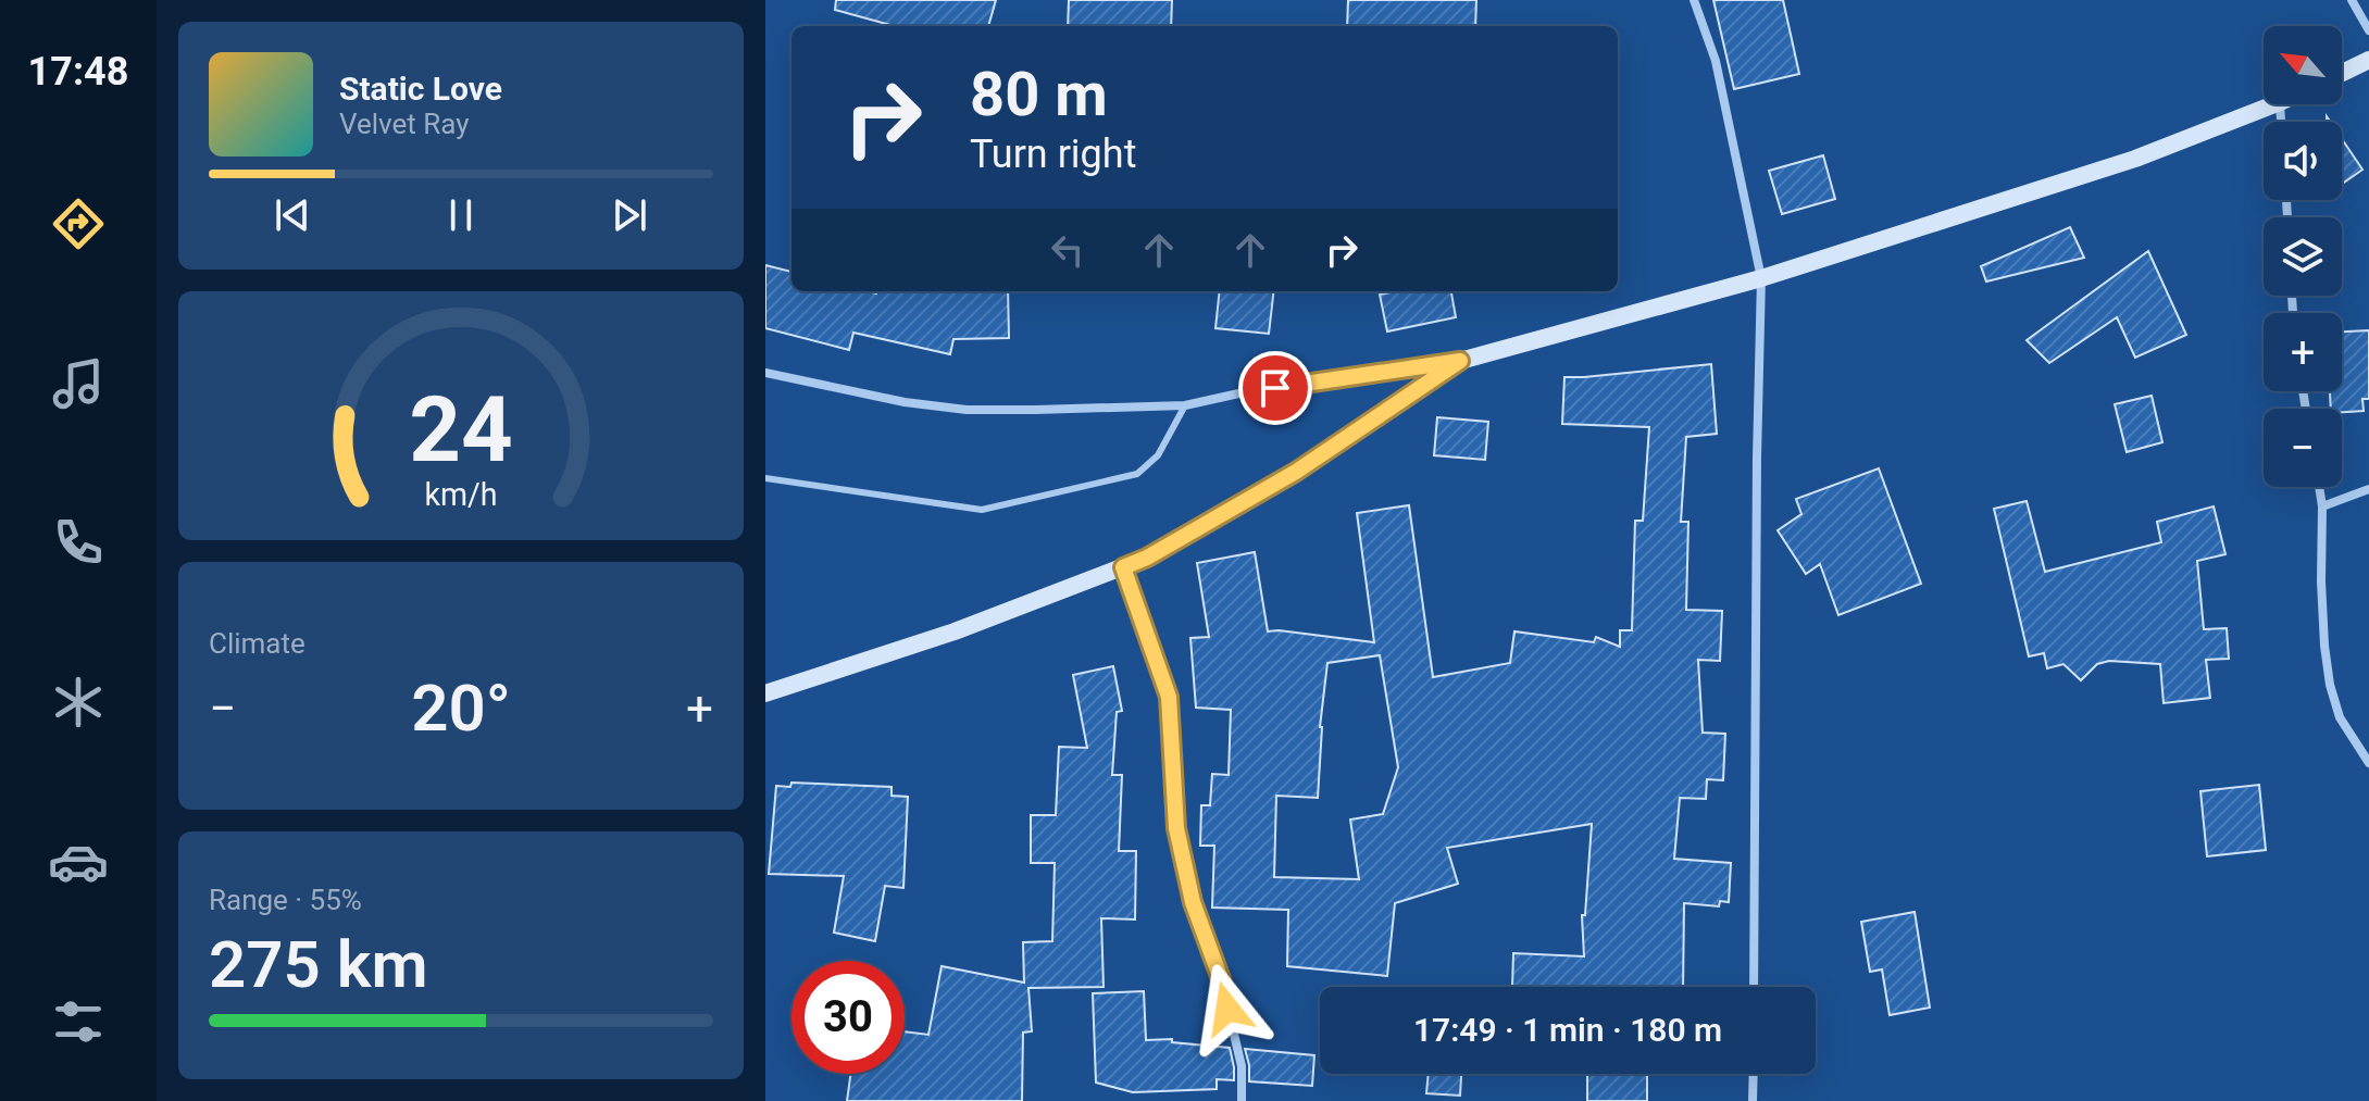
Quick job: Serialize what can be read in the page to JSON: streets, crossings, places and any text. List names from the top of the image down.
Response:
{
  "north": "top left",
  "page": {
    "tabs": "17:48",
    "map_buttons": ["+", "−"],
    "turn": ["80 m", "Turn right"],
    "song": ["Static Love", "Velvet Ray"],
    "tile": [
      "Climate",
      ["Range · 55%", "275 km"]
    ],
    "heat": ["−", "20°", "+"],
    "limit": "30",
    "trip": "17:49 · 1 min · 180 m",
    "gauge": ["24", "km/h"]
  }
}
